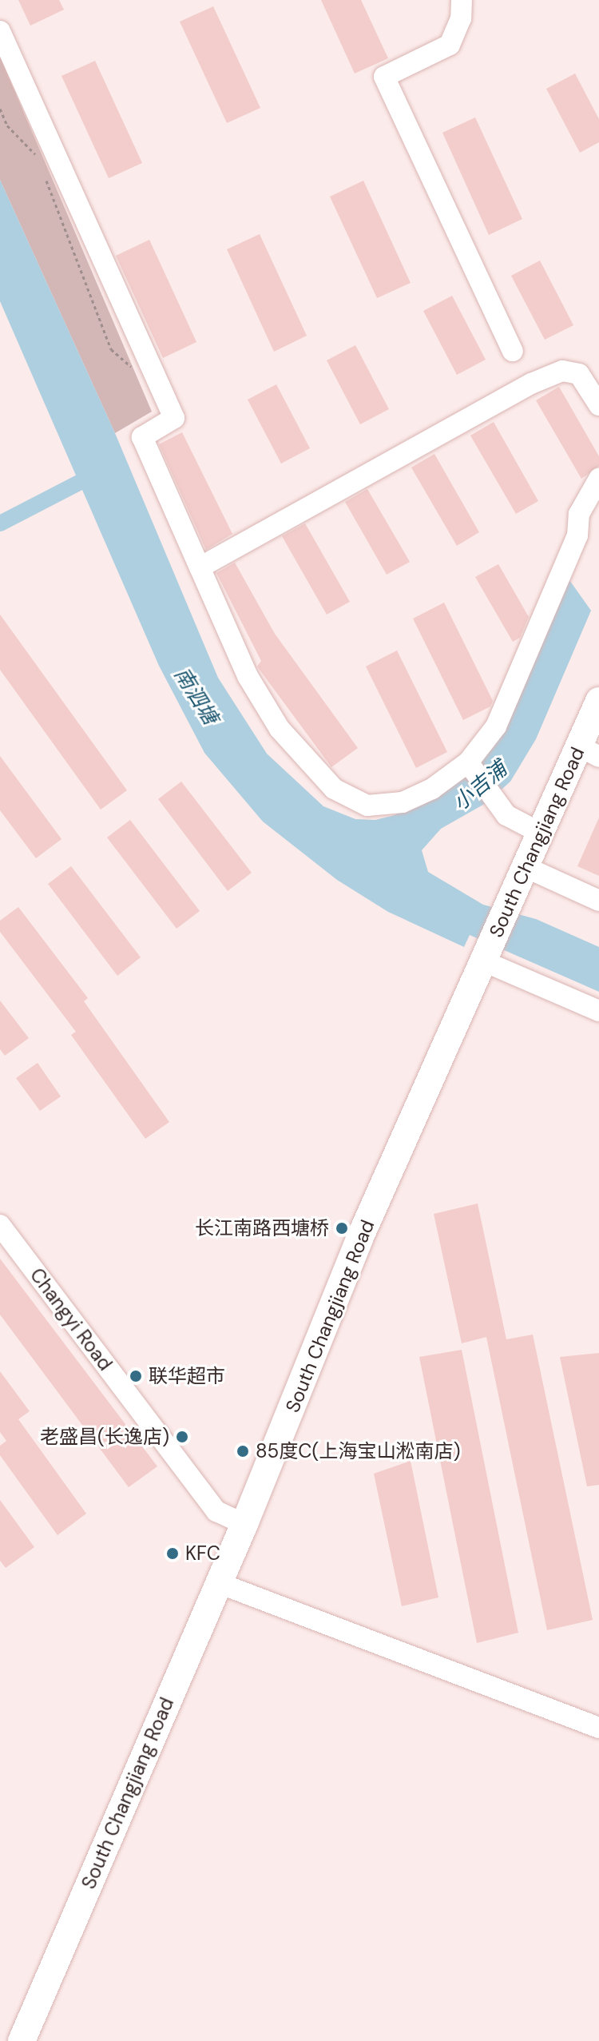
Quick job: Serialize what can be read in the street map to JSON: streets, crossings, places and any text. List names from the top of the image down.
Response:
{
  "streets": {
    "main road": ["South Changjiang Road"],
    "street": ["Changyi Road"]
  },
  "crossings": [
    ["South Changjiang Road", "Changyi Road"]
  ],
  "water": ["南泗塘", "小吉浦"],
  "places": [
    "长江南路西塘桥",
    "联华超市",
    "老盛昌(长逸店)",
    "85度C(上海宝山淞南店)",
    "KFC"
  ]
}
